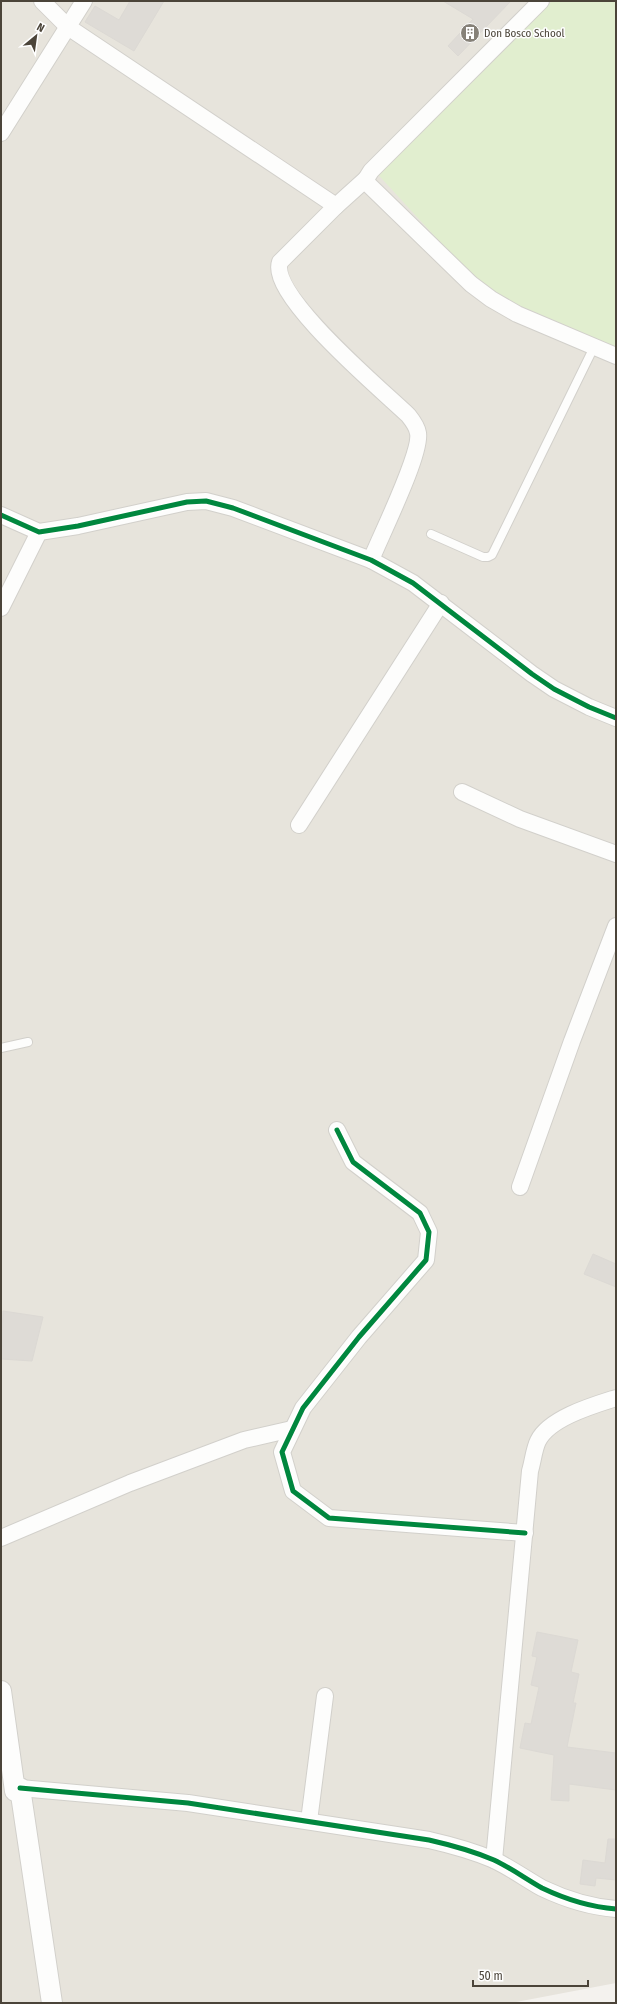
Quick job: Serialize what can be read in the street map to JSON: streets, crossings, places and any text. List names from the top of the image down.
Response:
{
  "places": {
    "building": ["Don Bosco School"]
  },
  "scale_bar": "50 m",
  "north": "top right"
}
